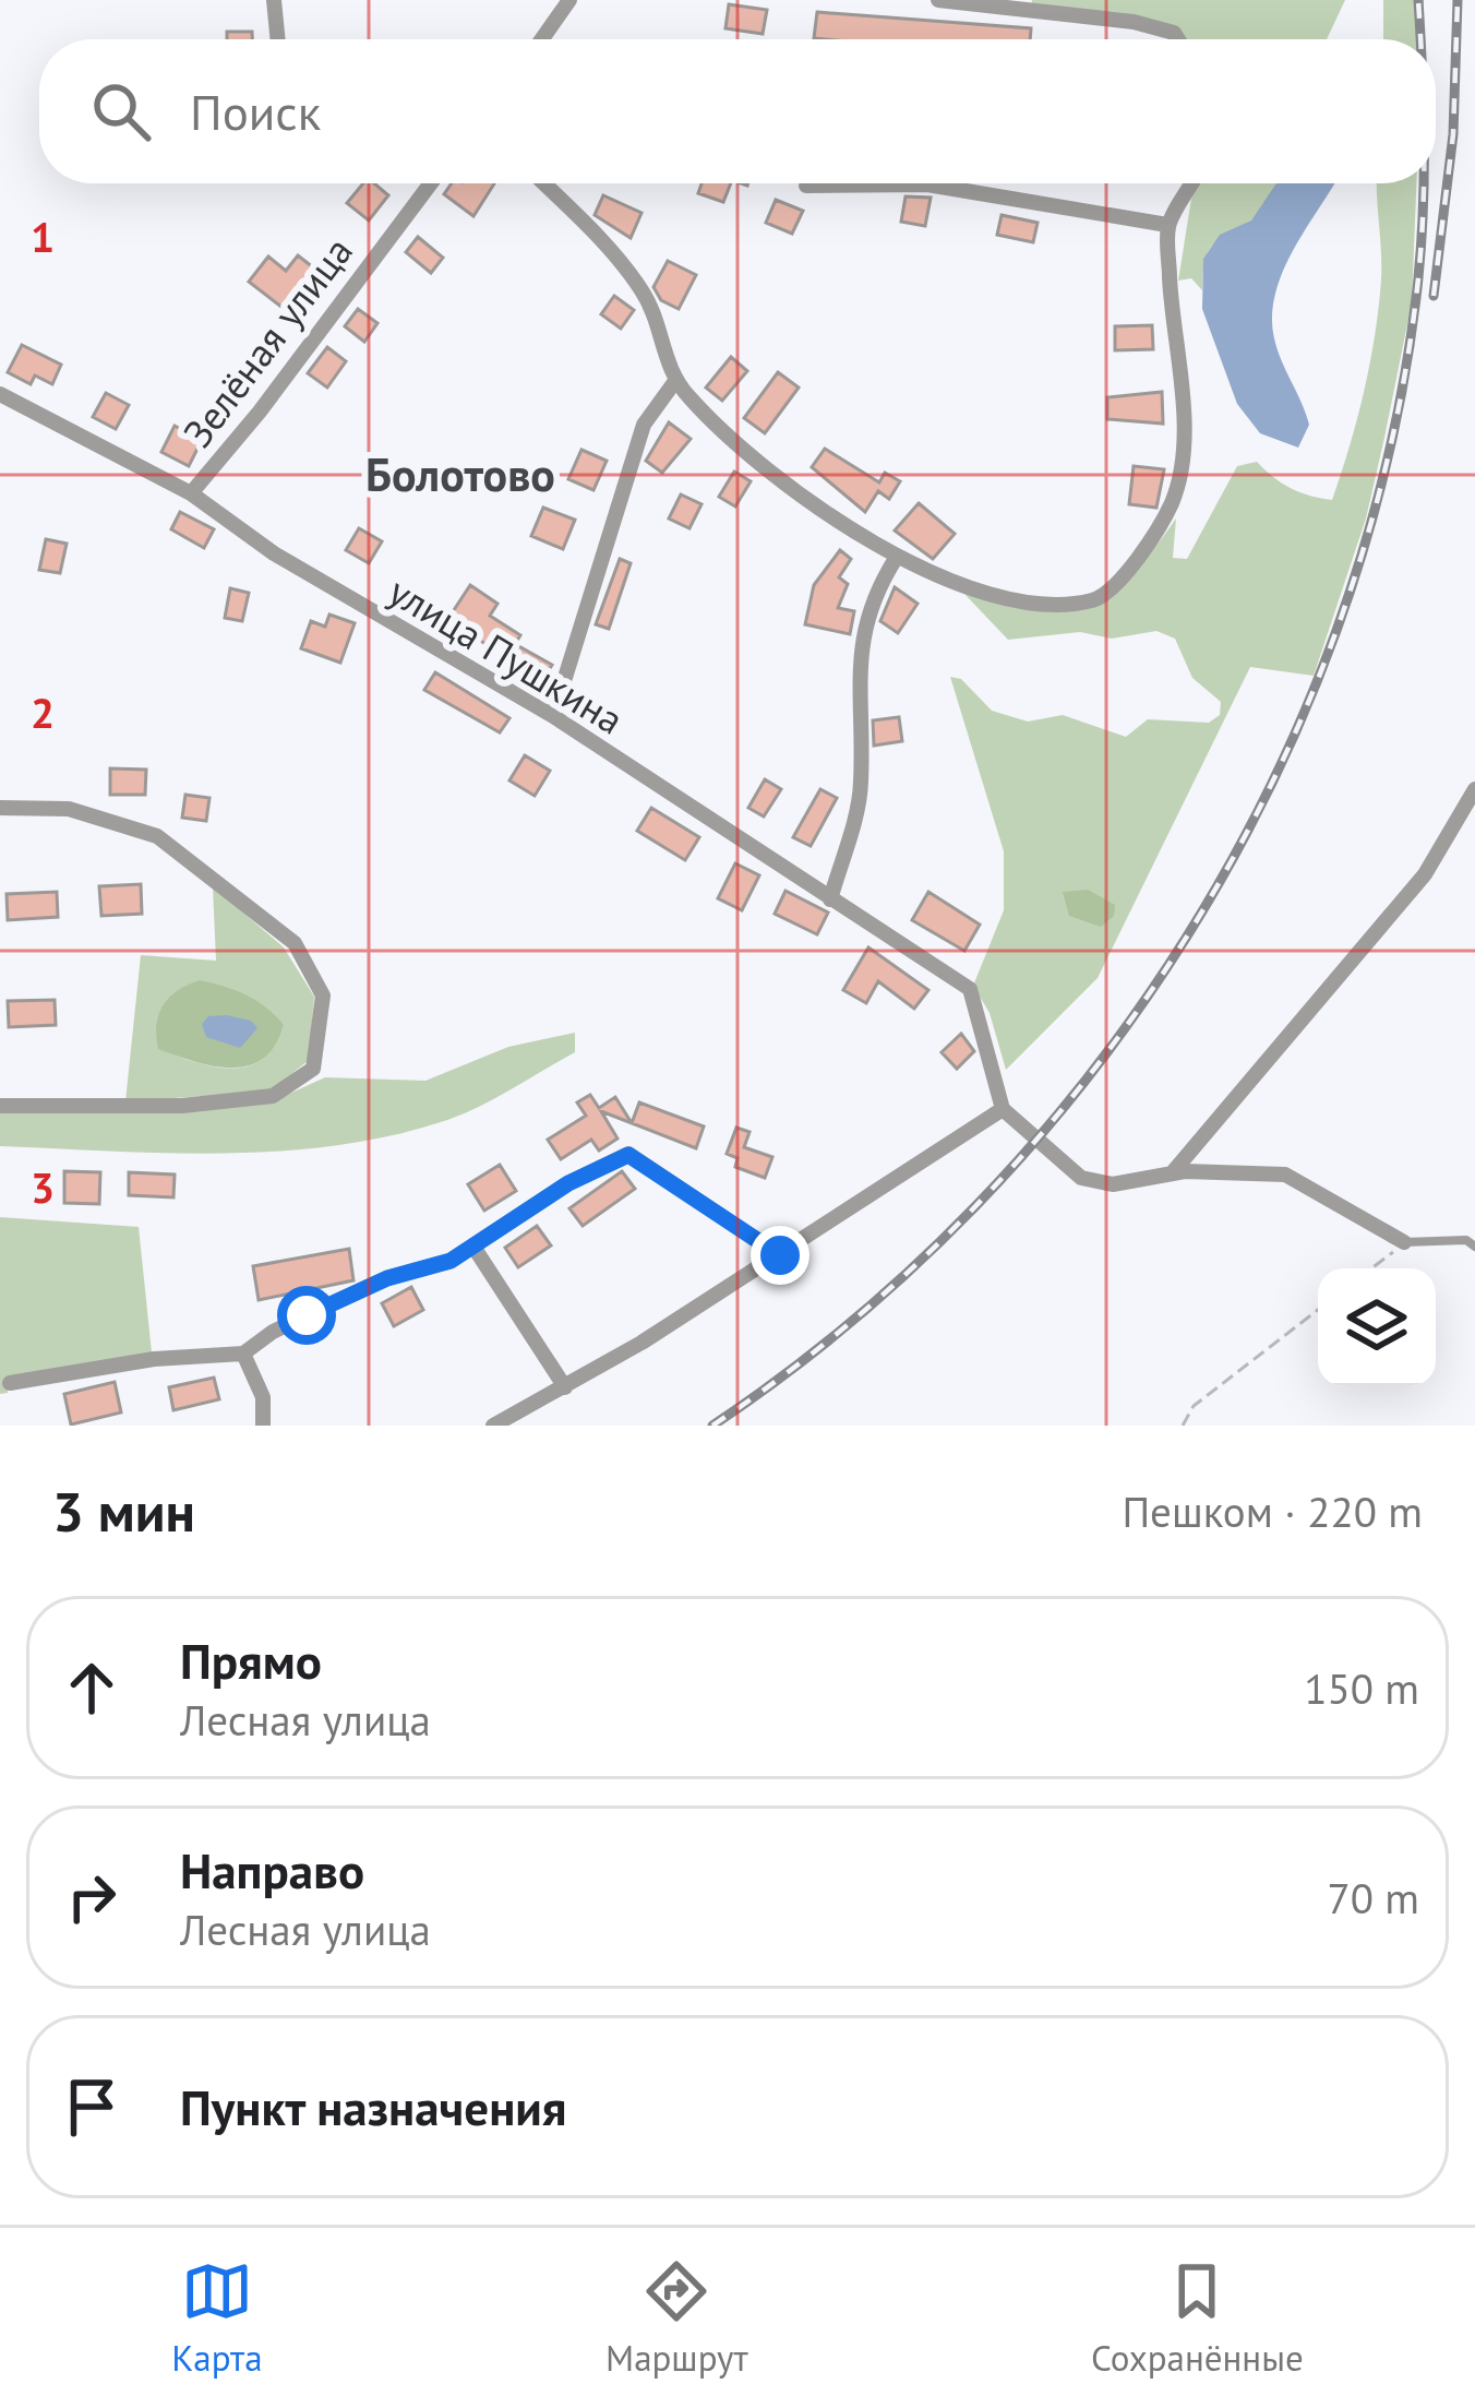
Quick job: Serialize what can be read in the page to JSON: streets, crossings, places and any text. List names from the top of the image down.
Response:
{
  "streets": {
    "street": ["Зелёная улица", "улица Пушкина"]
  },
  "crossings": [
    ["Зелёная улица", "улица Пушкина"]
  ],
  "districts": ["Болотово"],
  "page": {
    "search": "Поиск",
    "heading": ["3 мин", "Пешком · 220 m"],
    "list": [
      ["Прямо", "Лесная улица", "150 m"],
      ["Направо", "Лесная улица", "70 m"],
      "Пункт назначения"
    ],
    "nav": ["Карта", "Маршрут", "Сохранённые"]
  },
  "grid": {
    "rows": ["1", "2", "3"]
  }
}
